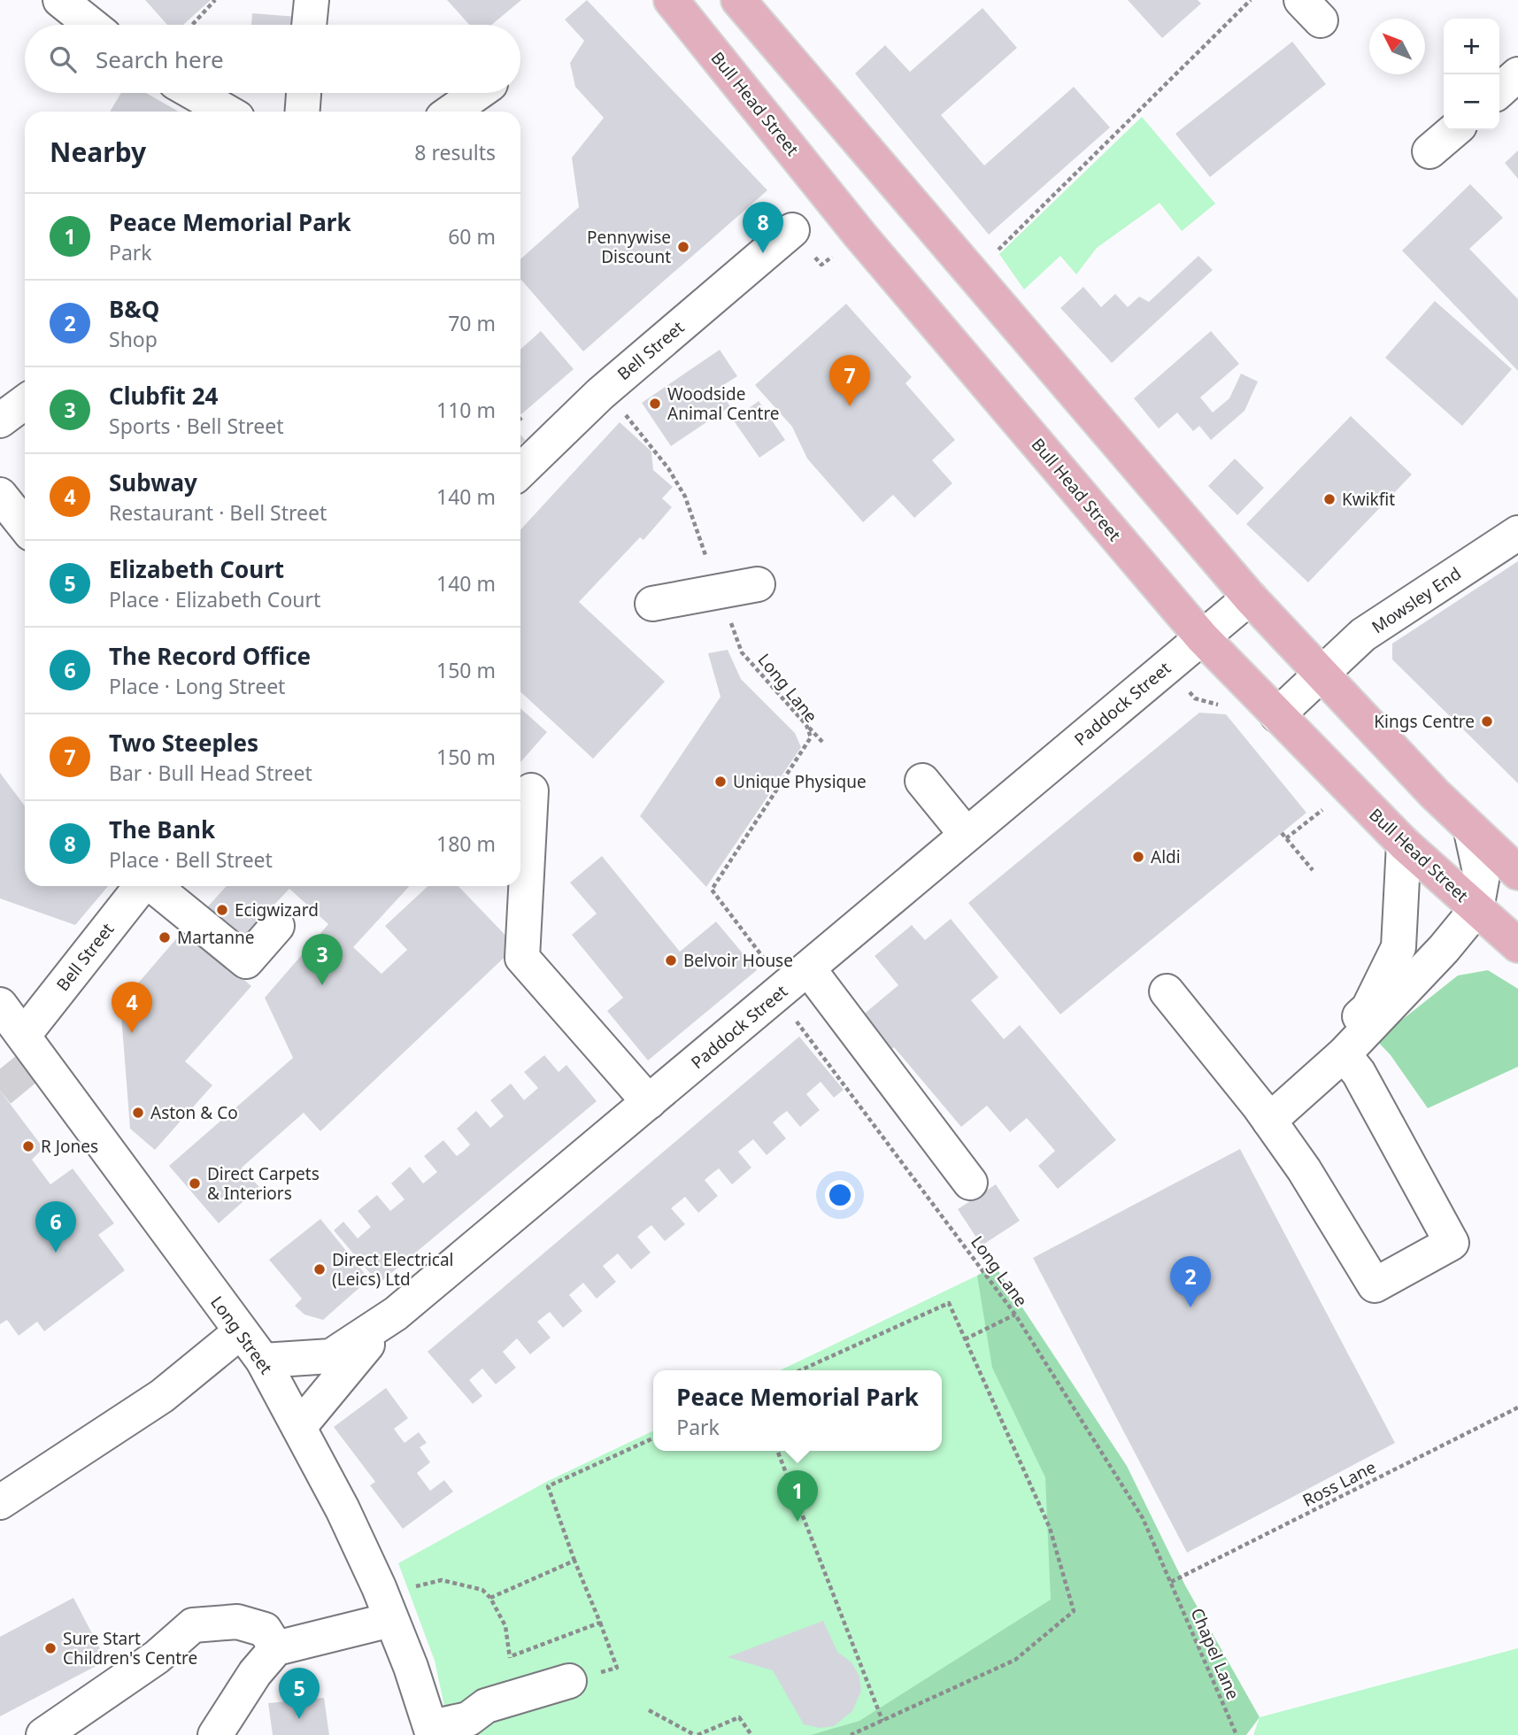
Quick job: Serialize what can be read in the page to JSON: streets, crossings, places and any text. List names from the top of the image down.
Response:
{
  "streets": {
    "main road": ["Bull Head Street"],
    "street": [
      "Bell Street",
      "Mowsley End",
      "Paddock Street",
      "Long Street"
    ],
    "path": ["Long Lane", "Ross Lane", "Chapel Lane"]
  },
  "crossings": [
    ["Bull Head Street", "Mowsley End"],
    ["Bull Head Street", "Paddock Street"],
    ["Bell Street", "Long Lane"],
    ["Bell Street", "Long Street"],
    ["Long Lane", "Paddock Street"],
    ["Long Lane", "Ross Lane"],
    ["Long Lane", "Chapel Lane"],
    ["Paddock Street", "Long Street"],
    ["Ross Lane", "Chapel Lane"]
  ],
  "places": [
    "Pennywise Discount",
    "Woodside Animal Centre",
    "Kwikfit",
    "Kings Centre",
    "Unique Physique",
    "Aldi",
    "Ecigwizard",
    "Martanne",
    "Belvoir House",
    "Aston & Co",
    "R Jones",
    "Direct Carpets & Interiors",
    "Direct Electrical (Leics) Ltd",
    "Sure Start Children's Centre"
  ],
  "north": "top left",
  "page": {
    "map_buttons": ["+", "−"],
    "search": "Search here",
    "heading": ["Nearby", "8 results"],
    "list": [
      {
        "mark": "1",
        "name": "Peace Memorial Park",
        "note": "Park",
        "value": "60 m"
      },
      {
        "mark": "2",
        "name": "B&Q",
        "note": "Shop",
        "value": "70 m"
      },
      {
        "mark": "3",
        "name": "Clubfit 24",
        "note": "Sports · Bell Street",
        "value": "110 m"
      },
      {
        "mark": "4",
        "name": "Subway",
        "note": "Restaurant · Bell Street",
        "value": "140 m"
      },
      {
        "mark": "5",
        "name": "Elizabeth Court",
        "note": "Place · Elizabeth Court",
        "value": "140 m"
      },
      {
        "mark": "6",
        "name": "The Record Office",
        "note": "Place · Long Street",
        "value": "150 m"
      },
      {
        "mark": "7",
        "name": "Two Steeples",
        "note": "Bar · Bull Head Street",
        "value": "150 m"
      },
      {
        "mark": "8",
        "name": "The Bank",
        "note": "Place · Bell Street",
        "value": "180 m"
      }
    ],
    "pins": [
      "8",
      "7",
      "3",
      "4",
      "6",
      "2",
      "1",
      "5"
    ],
    "popup": ["Peace Memorial Park", "Park"]
  }
}
